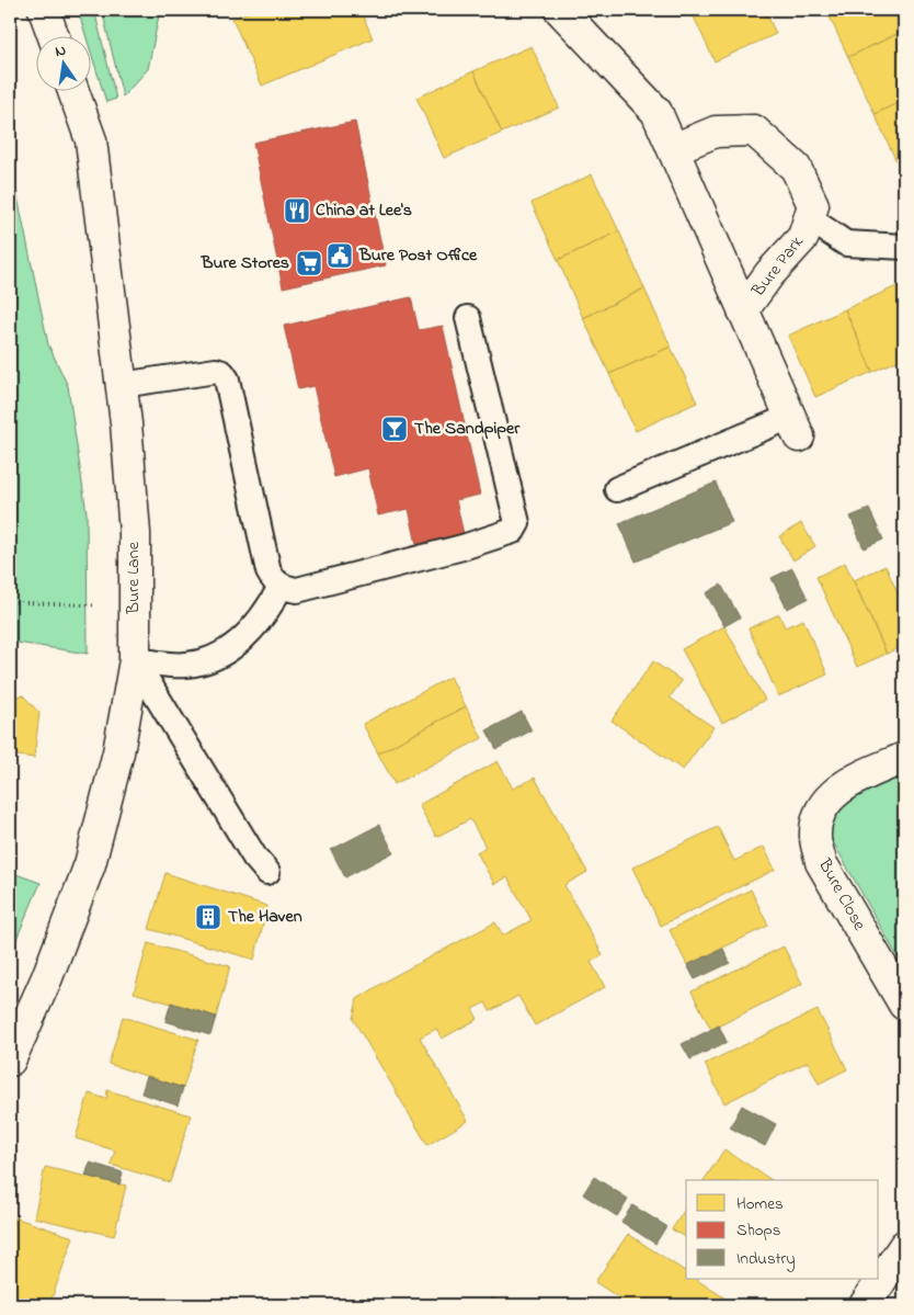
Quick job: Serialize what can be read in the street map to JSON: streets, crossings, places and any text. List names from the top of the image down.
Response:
{
  "streets": {
    "street": ["Bure Park", "Bure Lane", "Bure Close"]
  },
  "places": {
    "restaurant": ["China at Lee's"],
    "public building": ["Bure Post Office"],
    "supermarket": ["Bure Stores"],
    "bar": ["The Sandpiper"],
    "building": ["The Haven"]
  },
  "legend": ["Homes", "Shops", "Industry"],
  "north": "top"
}
